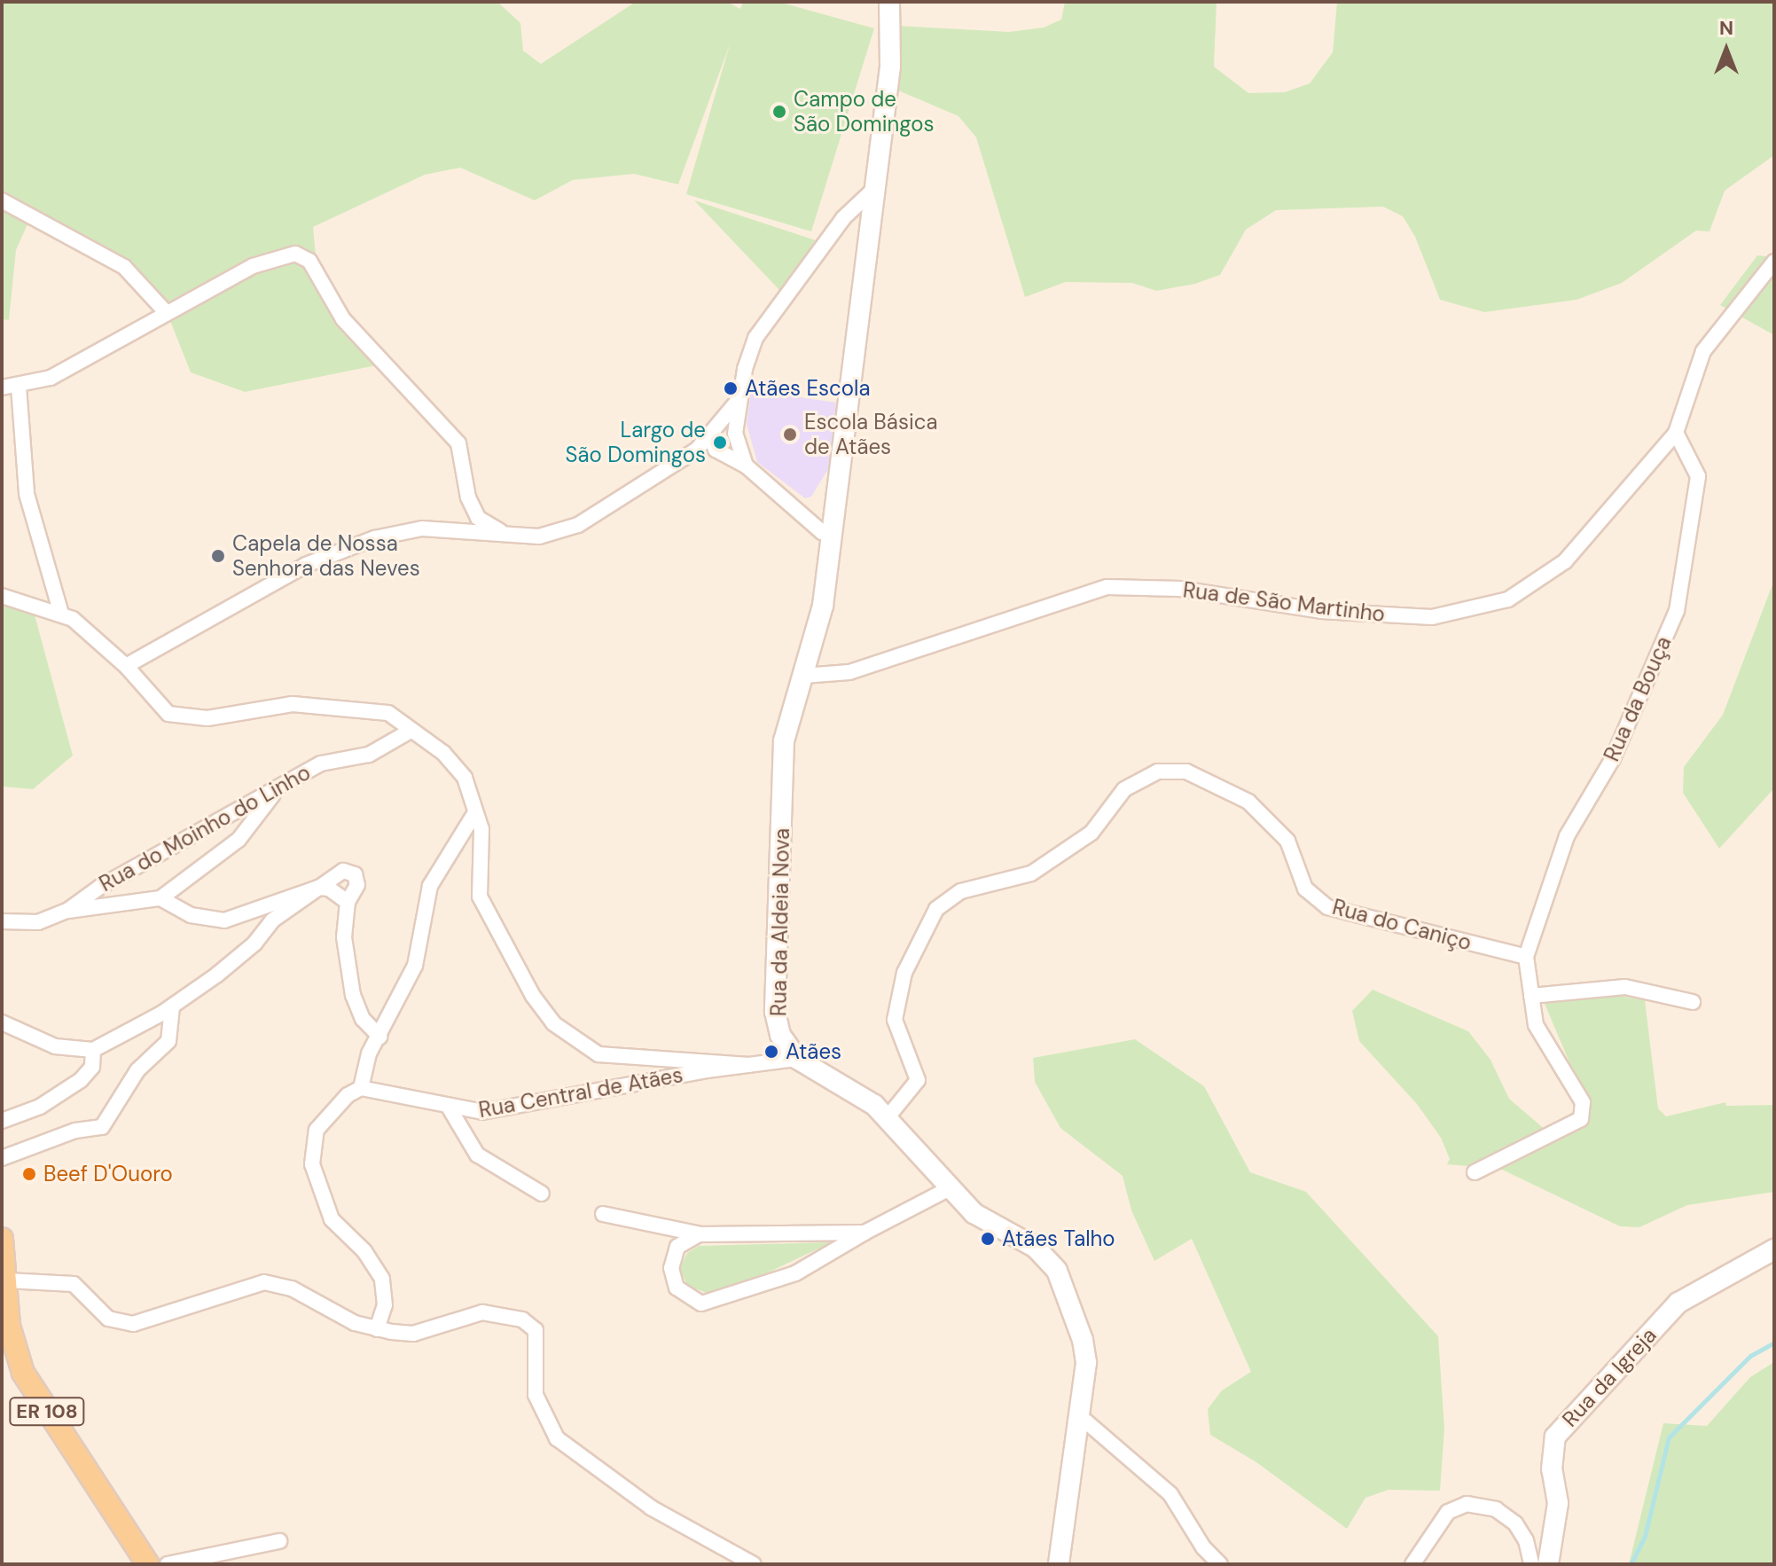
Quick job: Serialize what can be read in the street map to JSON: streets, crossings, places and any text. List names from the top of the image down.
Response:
{
  "streets": {
    "main road": ["ER 108"],
    "street": [
      "Rua de São Martinho",
      "Rua da Bouça",
      "Rua do Moinho do Linho",
      "Rua da Aldeia Nova",
      "Rua do Caniço",
      "Rua Central de Atães",
      "Rua da Igreja"
    ]
  },
  "crossings": [
    ["Rua de São Martinho", "Rua da Bouça"],
    ["Rua de São Martinho", "Rua da Aldeia Nova"],
    ["Rua da Bouça", "Rua do Caniço"],
    ["Rua da Aldeia Nova", "Rua do Caniço"]
  ],
  "places": [
    "Campo de São Domingos",
    "Atães Escola",
    "Escola Básica de Atães",
    "Largo de São Domingos",
    "Capela de Nossa Senhora das Neves",
    "Atães",
    "Beef D'Ouoro",
    "Atães Talho"
  ],
  "north": "top"
}
